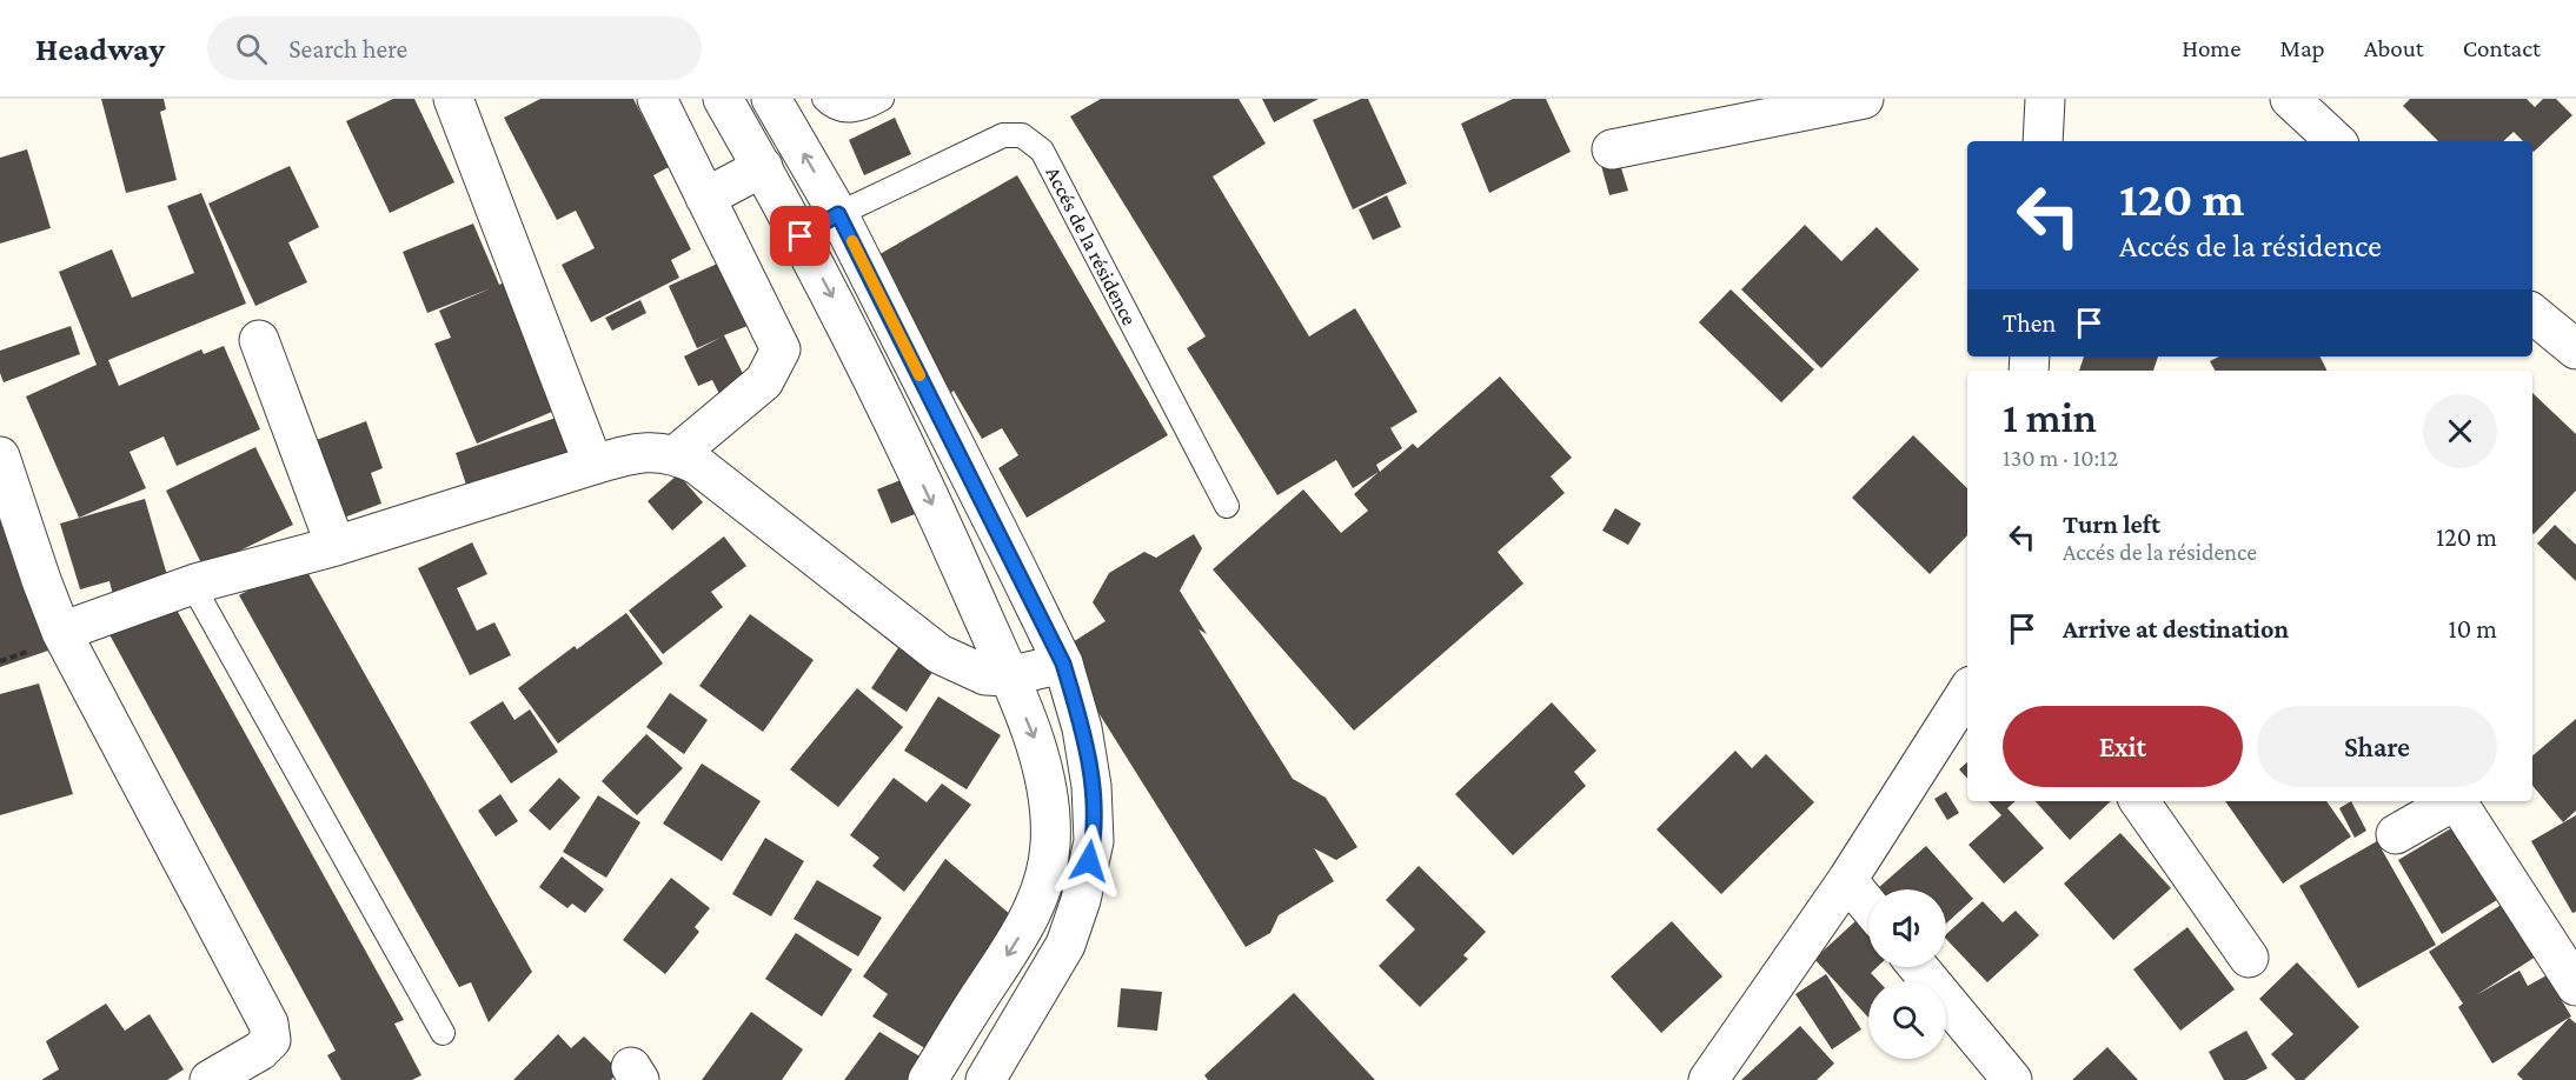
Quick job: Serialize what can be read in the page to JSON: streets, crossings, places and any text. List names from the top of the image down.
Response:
{
  "streets": {
    "lane": ["Accés de la résidence"]
  },
  "page": {
    "header": "Headway",
    "search": "Search here",
    "nav": [
      "Home",
      "Map",
      "About",
      "Contact"
    ],
    "turn": ["120 m", "Accés de la résidence"],
    "then": "Then",
    "heading": ["1 min", "130 m · 10:12"],
    "list": [
      {
        "name": "Turn left",
        "note": "Accés de la résidence",
        "value": "120 m"
      },
      {
        "name": "Arrive at destination",
        "value": "10 m"
      }
    ],
    "buttons": ["Exit", "Share"]
  }
}
